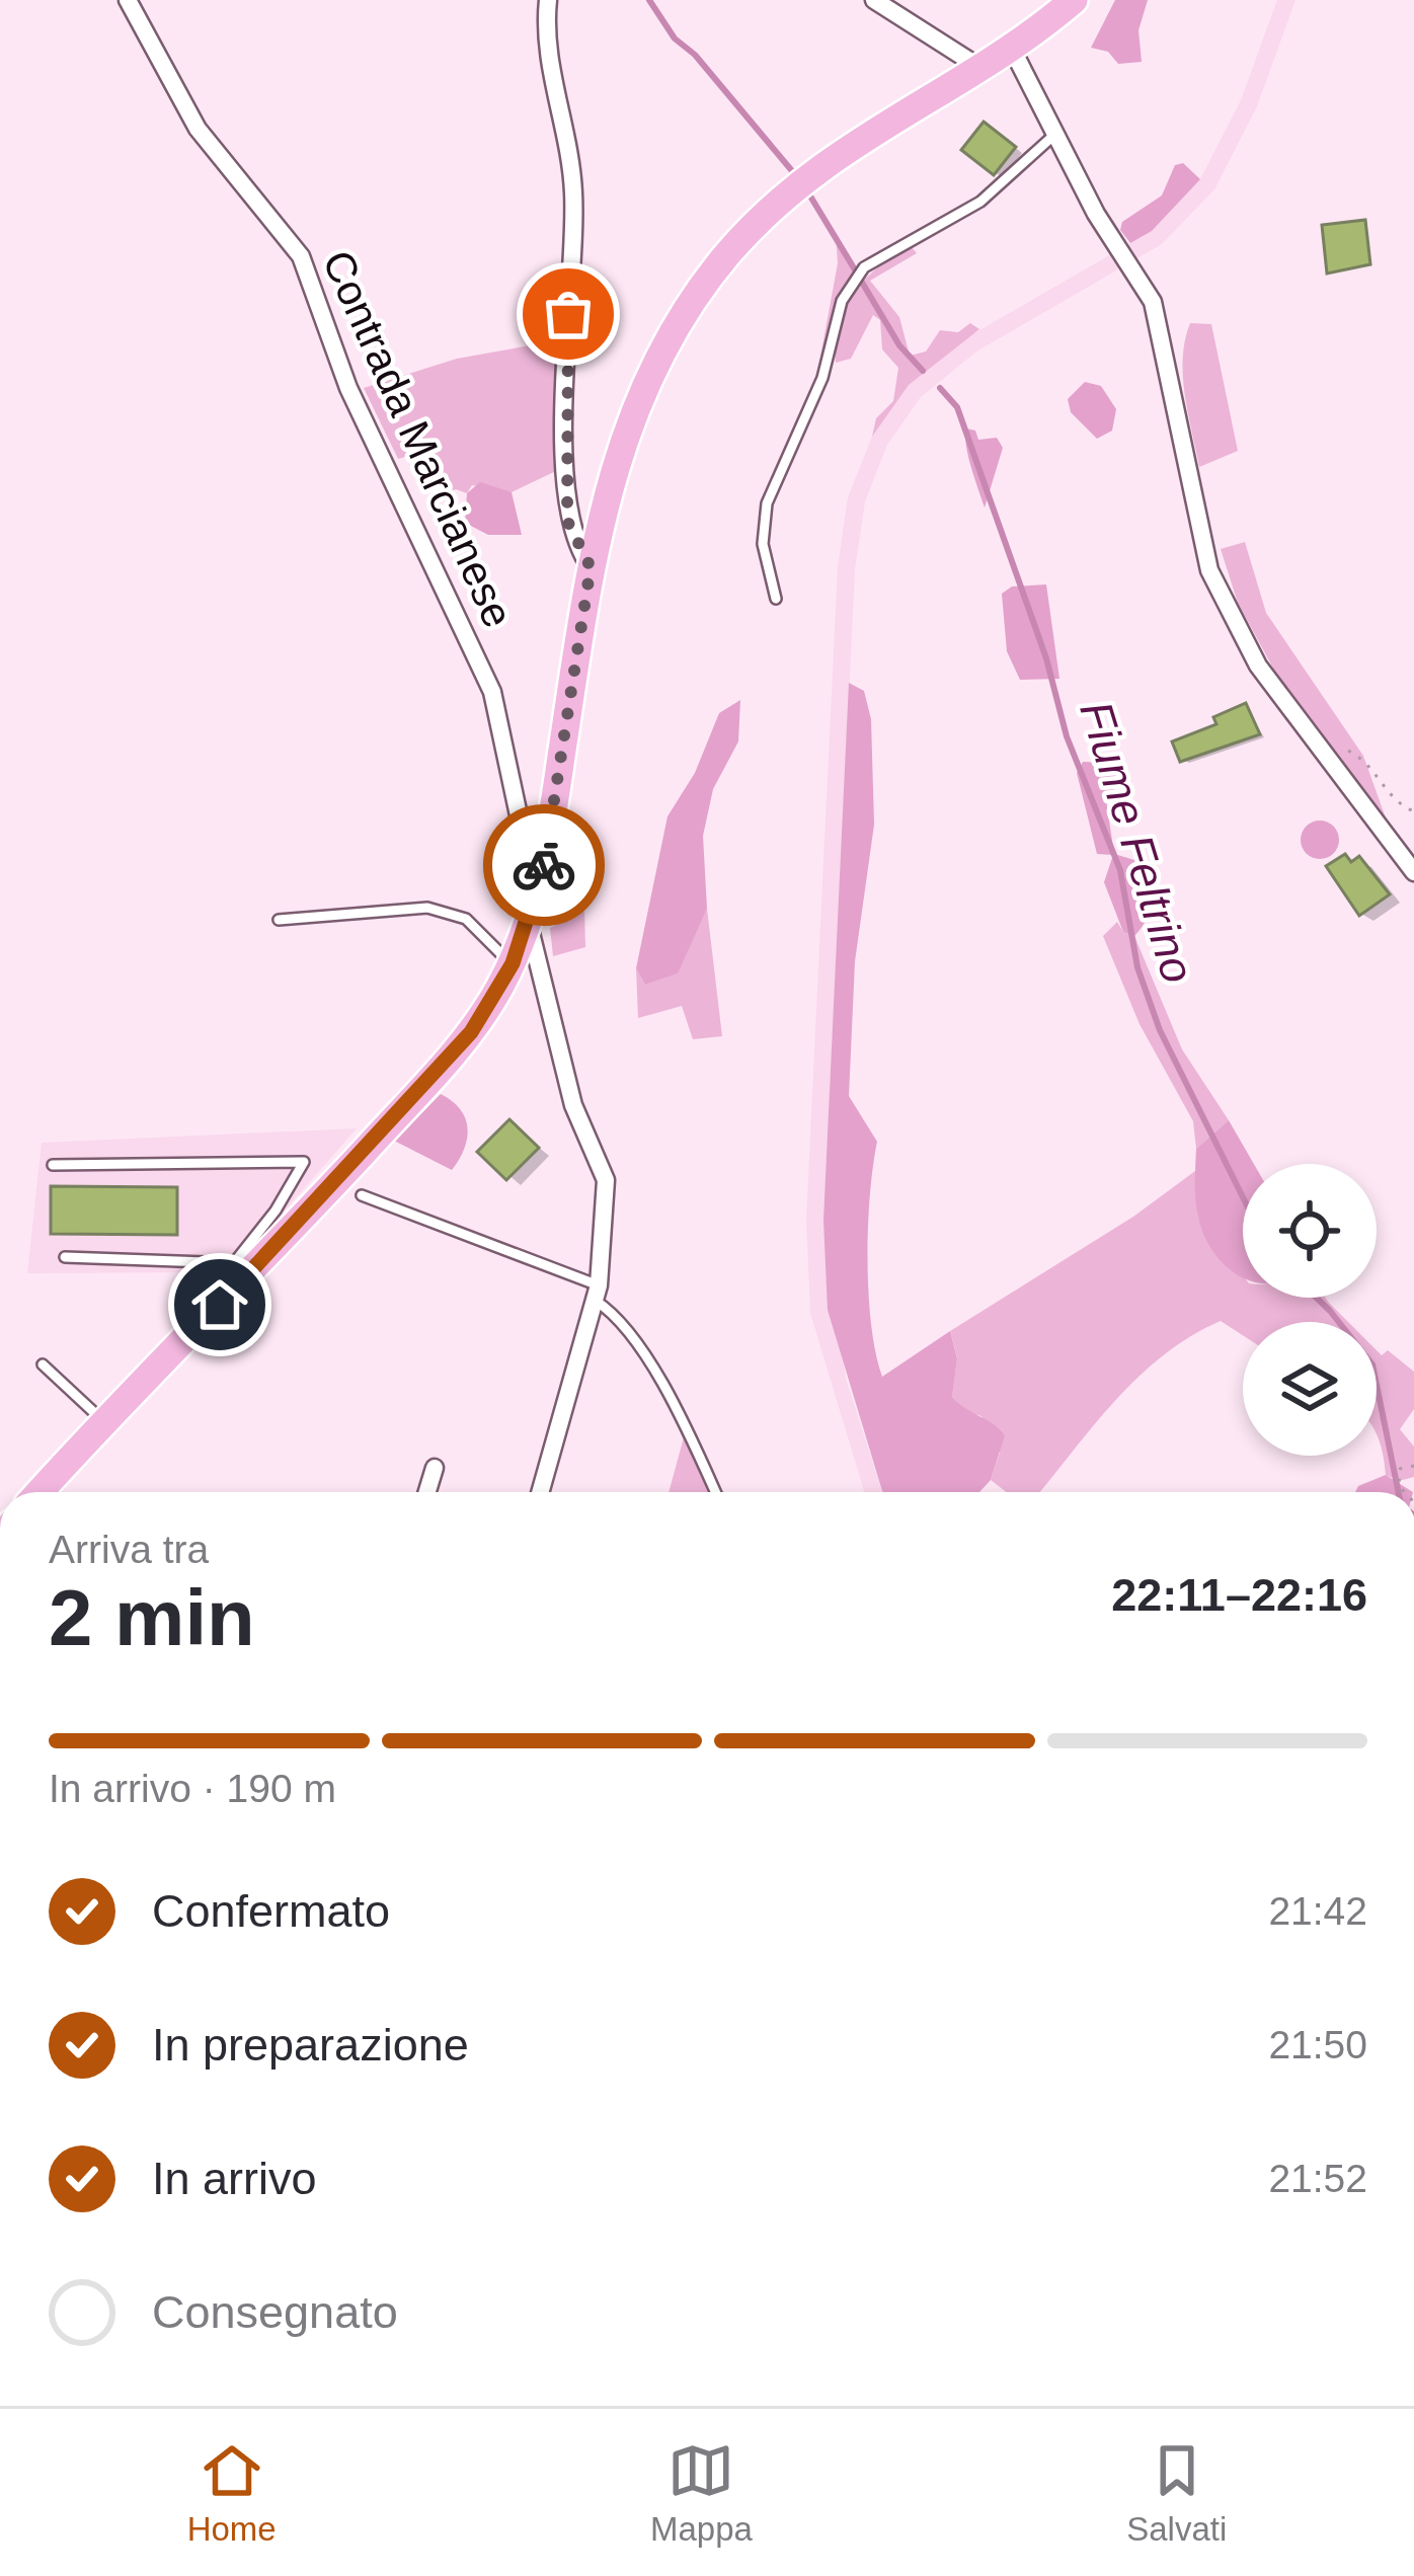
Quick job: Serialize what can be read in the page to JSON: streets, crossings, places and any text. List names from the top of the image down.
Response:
{
  "streets": {
    "street": ["Contrada Marcianese"]
  },
  "water": ["Fiume Feltrino"],
  "page": {
    "heading": ["2 min", "Arriva tra", "22:11–22:16"],
    "bar": "In arrivo · 190 m",
    "list": [
      ["Confermato", "21:42"],
      ["In preparazione", "21:50"],
      ["In arrivo", "21:52"],
      "Consegnato"
    ],
    "tabs": ["Home", "Mappa", "Salvati"]
  }
}
